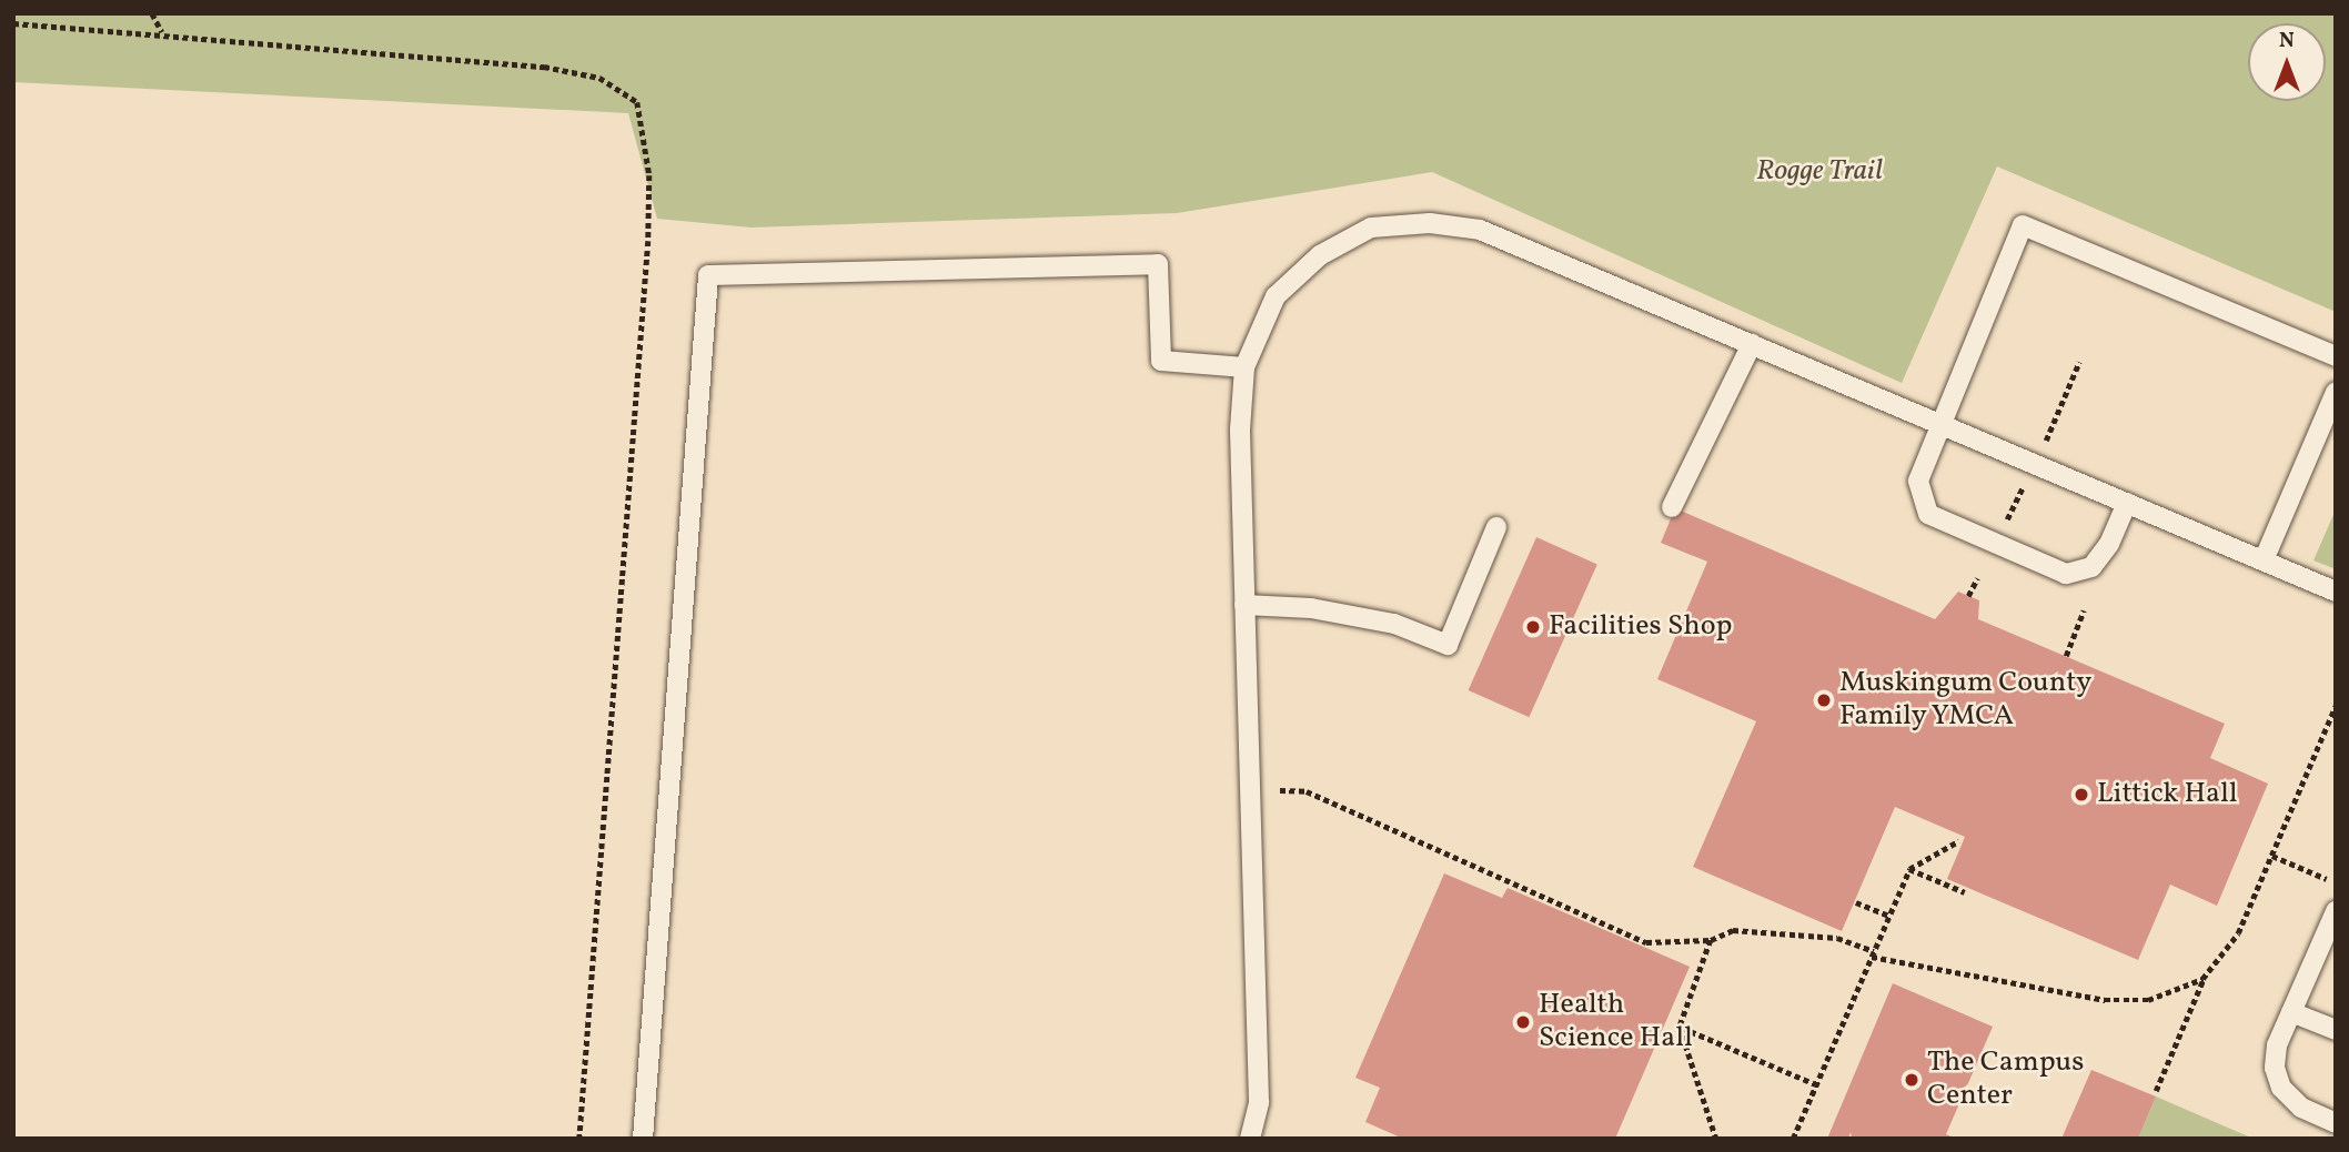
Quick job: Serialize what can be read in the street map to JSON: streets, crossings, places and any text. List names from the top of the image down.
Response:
{
  "parks": ["Rogge Trail"],
  "places": [
    "Facilities Shop",
    "Muskingum County Family YMCA",
    "Littick Hall",
    "Health Science Hall",
    "The Campus Center"
  ],
  "north": "top"
}
